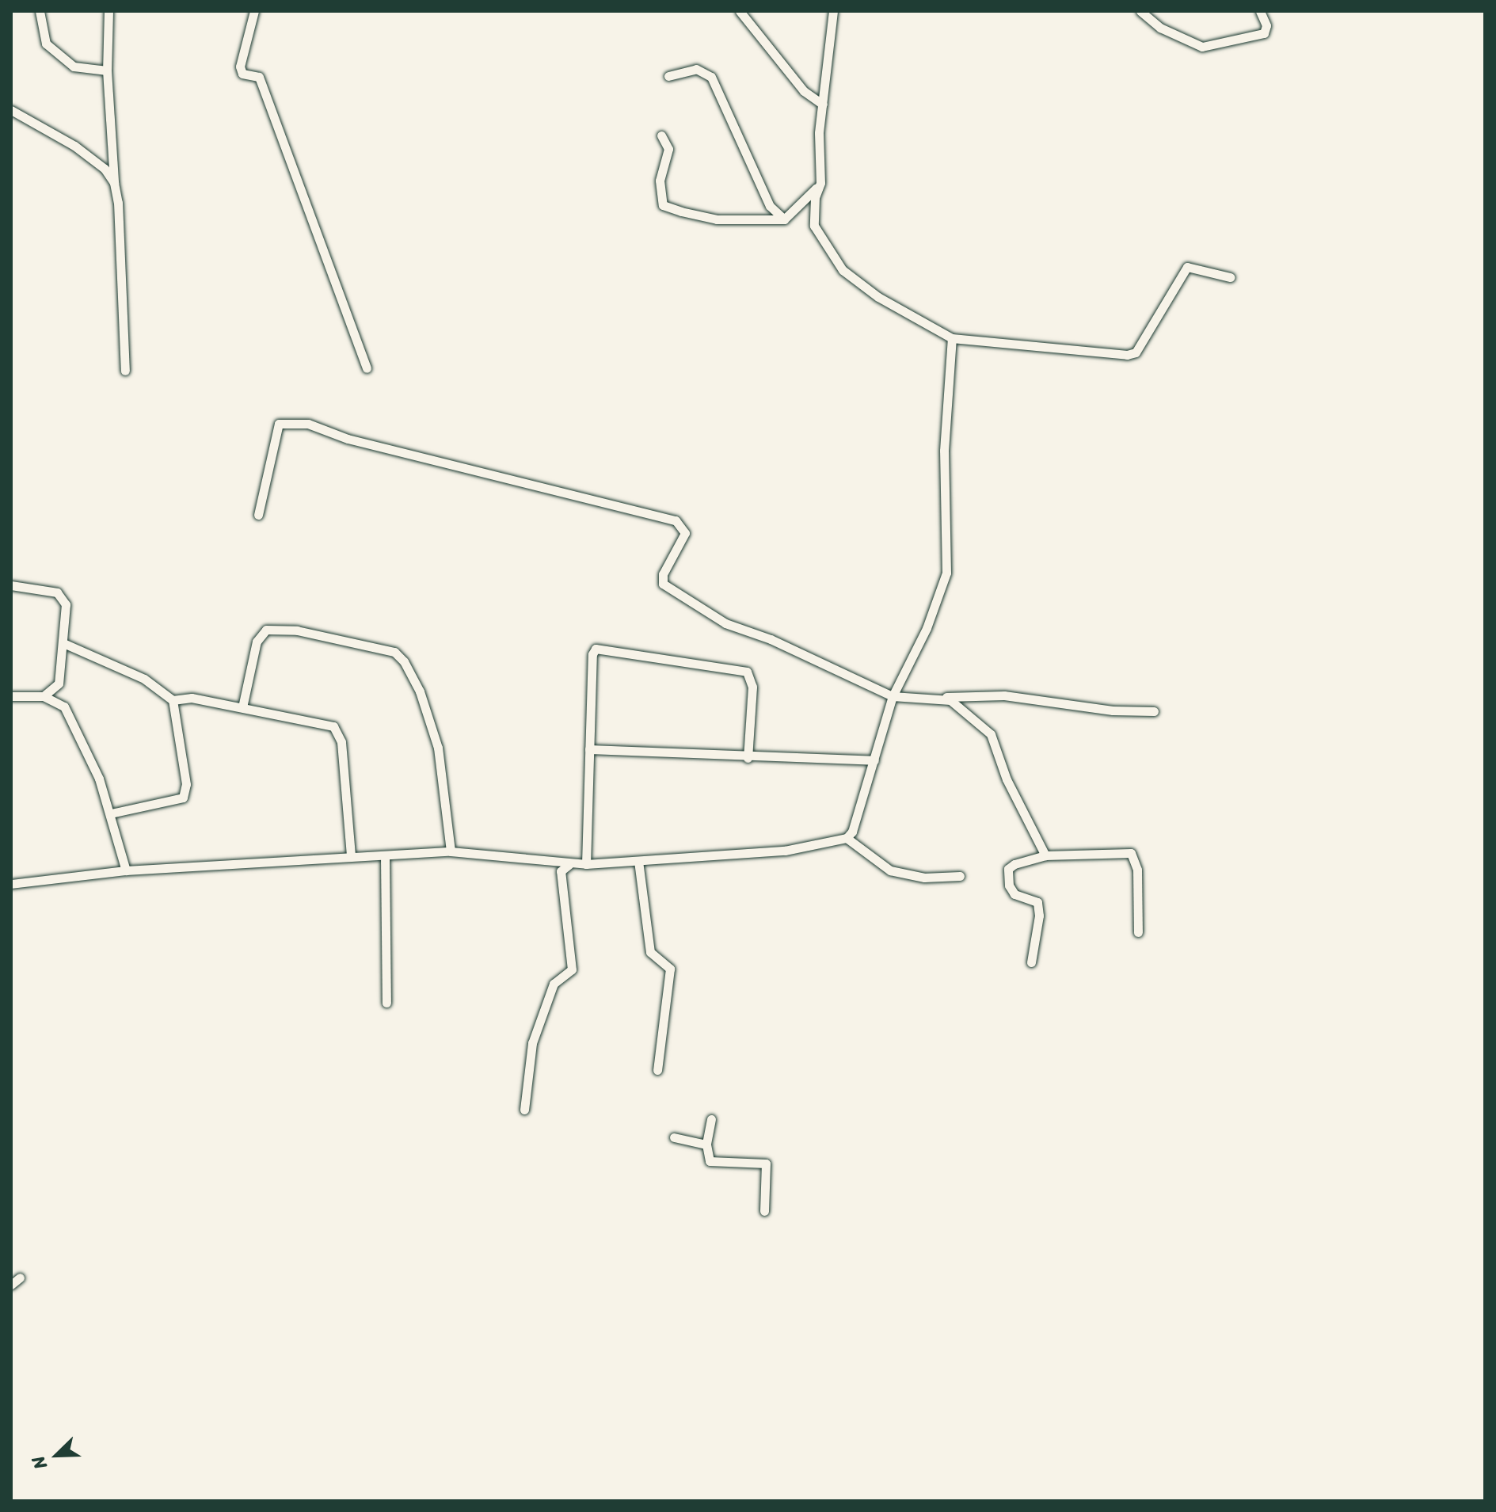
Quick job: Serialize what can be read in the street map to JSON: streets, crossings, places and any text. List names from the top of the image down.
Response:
{
  "north": "bottom left"
}
